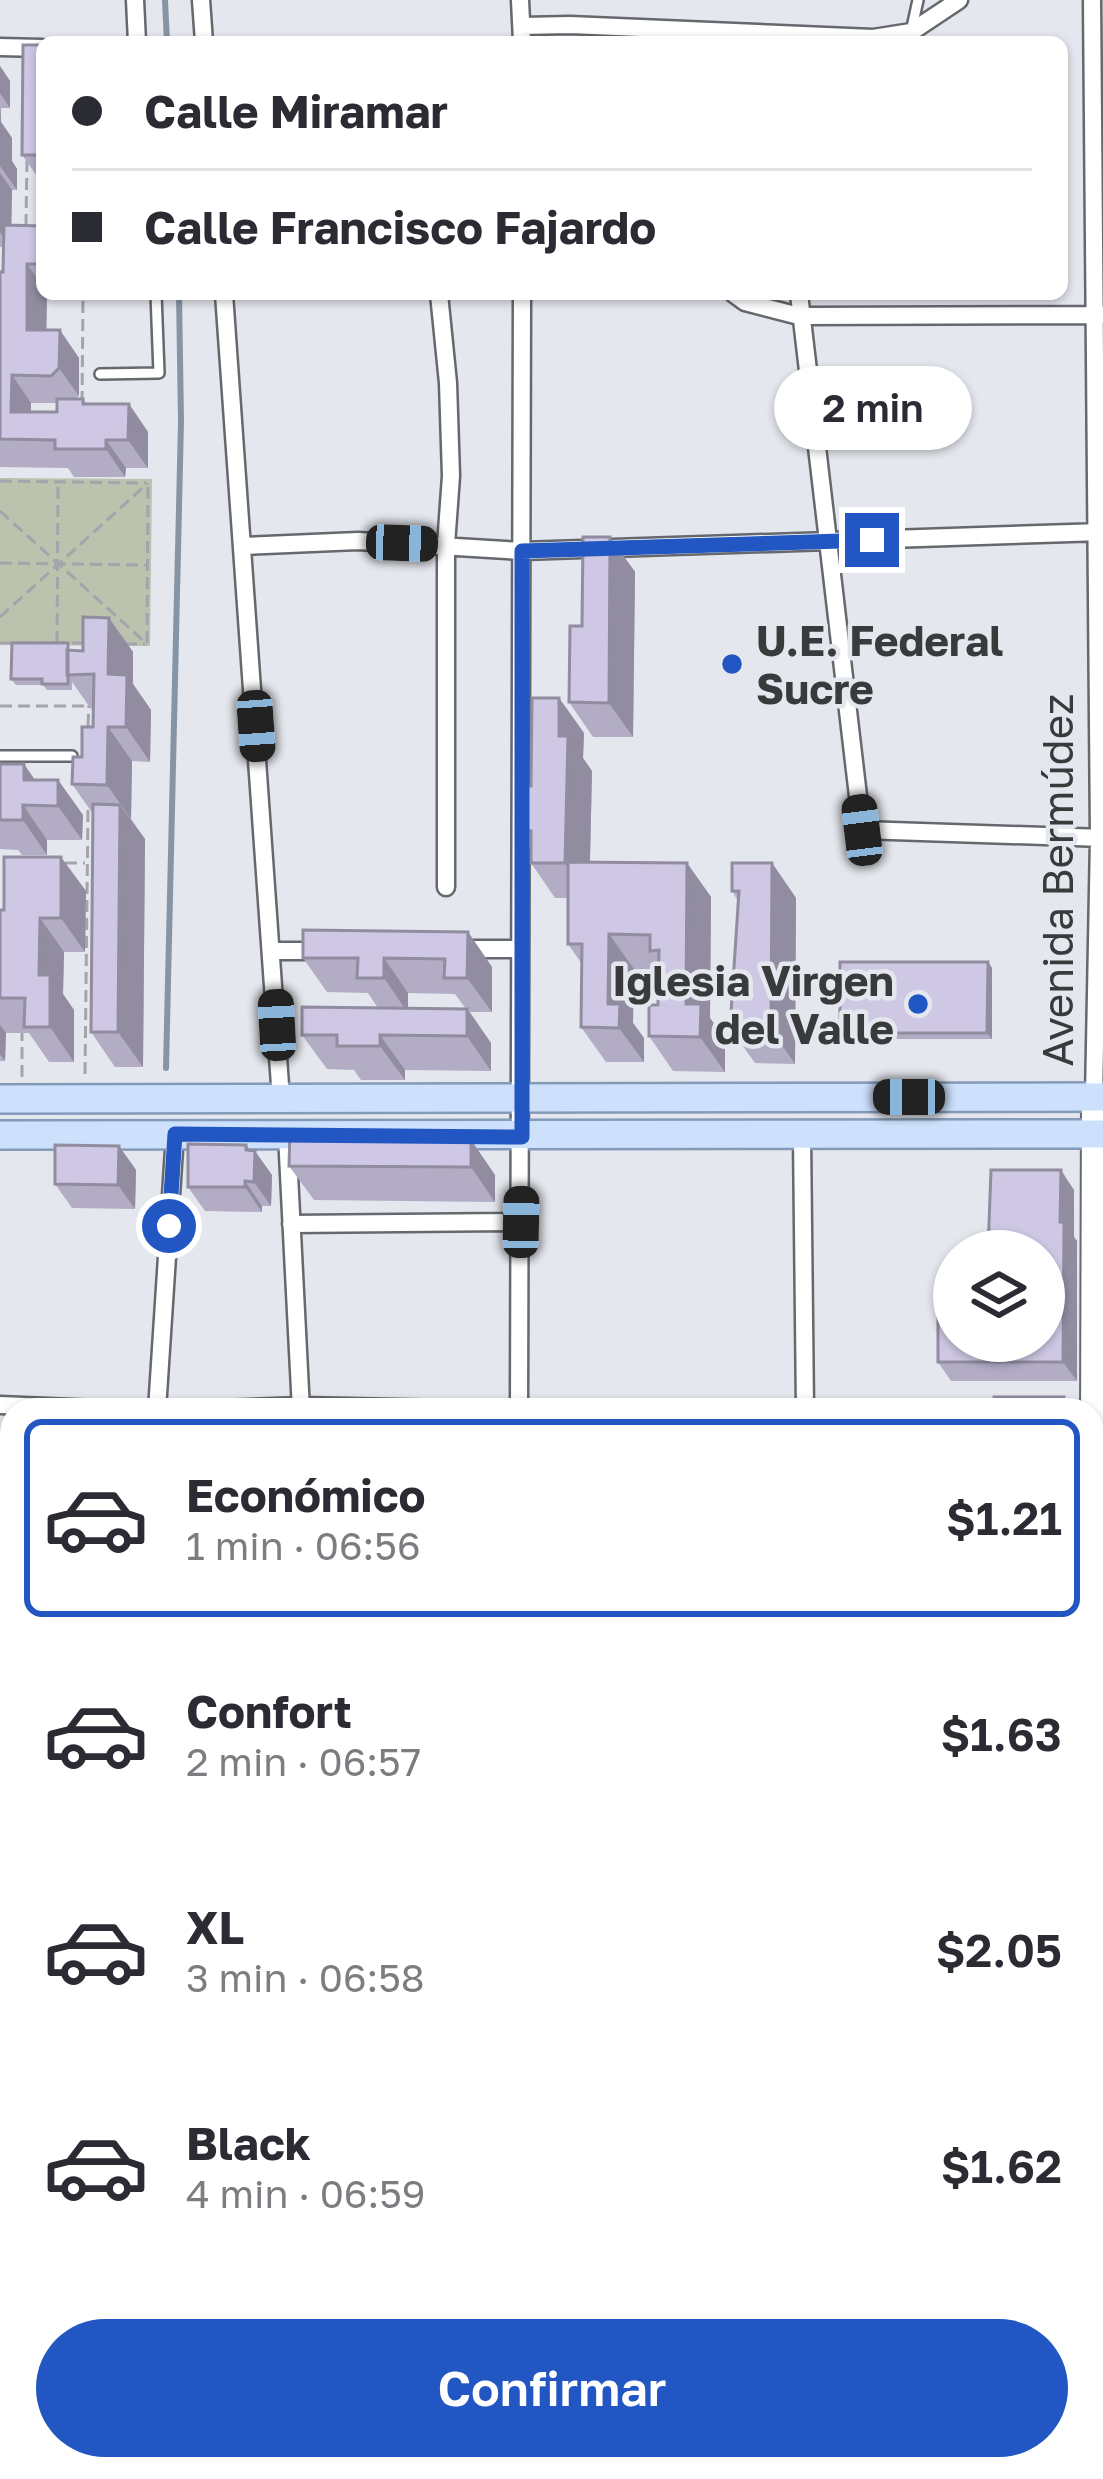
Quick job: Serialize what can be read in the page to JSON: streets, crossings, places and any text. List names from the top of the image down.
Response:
{
  "streets": {
    "street": ["Avenida Bermúdez"]
  },
  "places": ["U.E. Federal Sucre", "Iglesia Virgen del Valle"],
  "page": {
    "banner": ["Calle Miramar", "Calle Francisco Fajardo"],
    "bubble": "2 min",
    "list": [
      {
        "name": "Económico",
        "note": "1 min · 06:56",
        "value": "$1.21"
      },
      {
        "name": "Confort",
        "note": "2 min · 06:57",
        "value": "$1.63"
      },
      {
        "name": "XL",
        "note": "3 min · 06:58",
        "value": "$2.05"
      },
      {
        "name": "Black",
        "note": "4 min · 06:59",
        "value": "$1.62"
      }
    ],
    "buttons": "Confirmar"
  }
}
